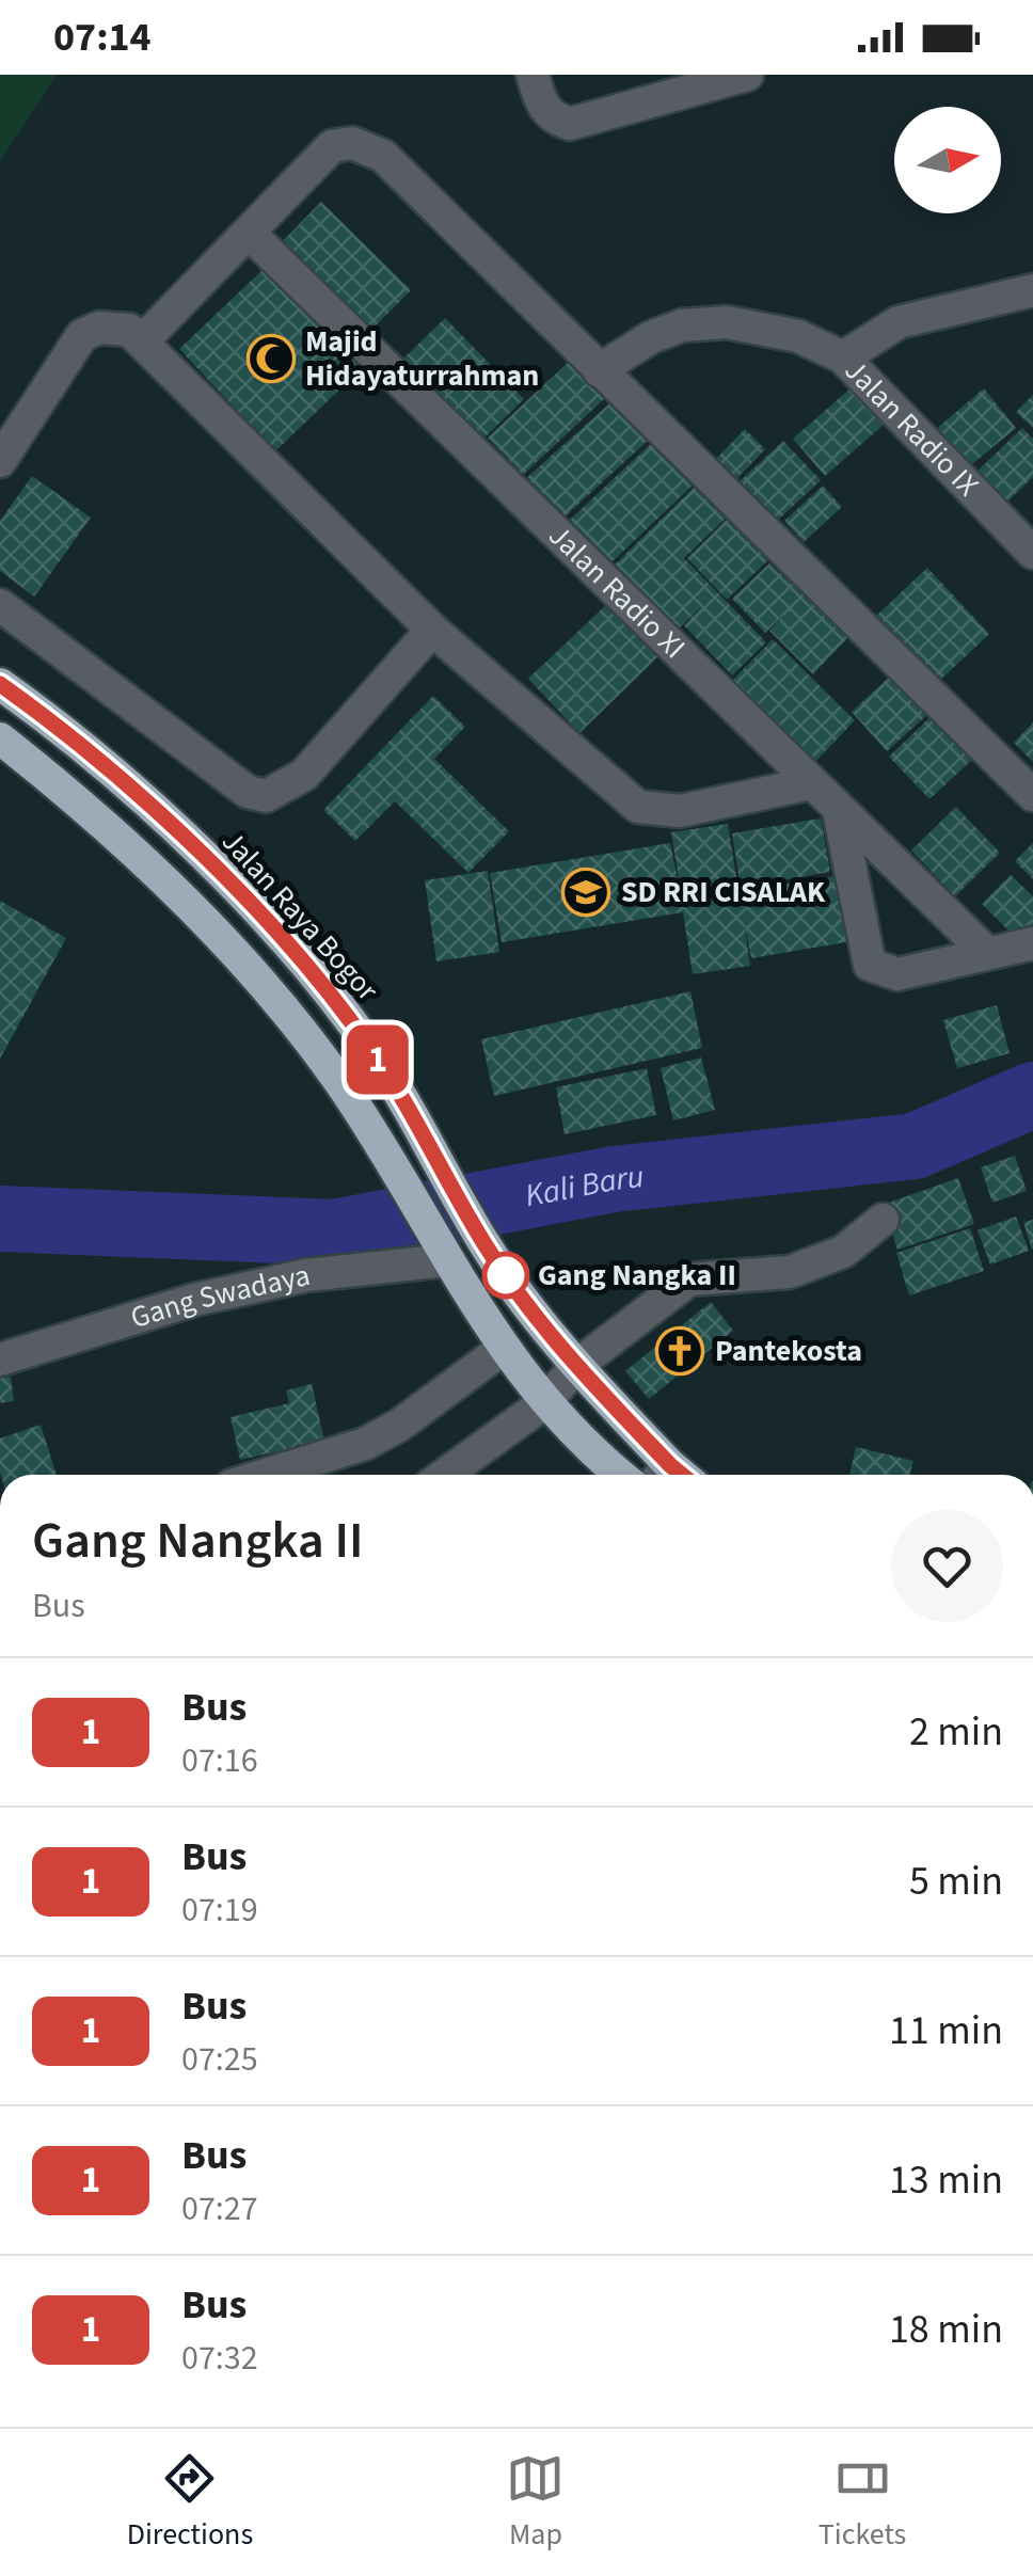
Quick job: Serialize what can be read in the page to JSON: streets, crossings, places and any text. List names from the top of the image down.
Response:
{
  "streets": {
    "highway": ["Jalan Raya Bogor"],
    "street": ["Jalan Radio IX", "Jalan Radio XI", "Gang Swadaya"]
  },
  "water": ["Kali Baru"],
  "places": {
    "mosque": ["Majid Hidayaturrahman"],
    "school or university": ["SD RRI CISALAK"],
    "other": ["Gang Nangka II"],
    "church": ["Pantekosta"]
  },
  "lines": ["bus line 1"],
  "north": "right",
  "page": {
    "status": "07:14",
    "on_map": "1",
    "heading": ["Gang Nangka II", "Bus"],
    "list": [
      {
        "mark": "1",
        "name": "Bus",
        "note": "07:16",
        "value": "2 min"
      },
      {
        "mark": "1",
        "name": "Bus",
        "note": "07:19",
        "value": "5 min"
      },
      {
        "mark": "1",
        "name": "Bus",
        "note": "07:25",
        "value": "11 min"
      },
      {
        "mark": "1",
        "name": "Bus",
        "note": "07:27",
        "value": "13 min"
      },
      {
        "mark": "1",
        "name": "Bus",
        "note": "07:32",
        "value": "18 min"
      }
    ],
    "tabs": ["Directions", "Map", "Tickets"]
  }
}
